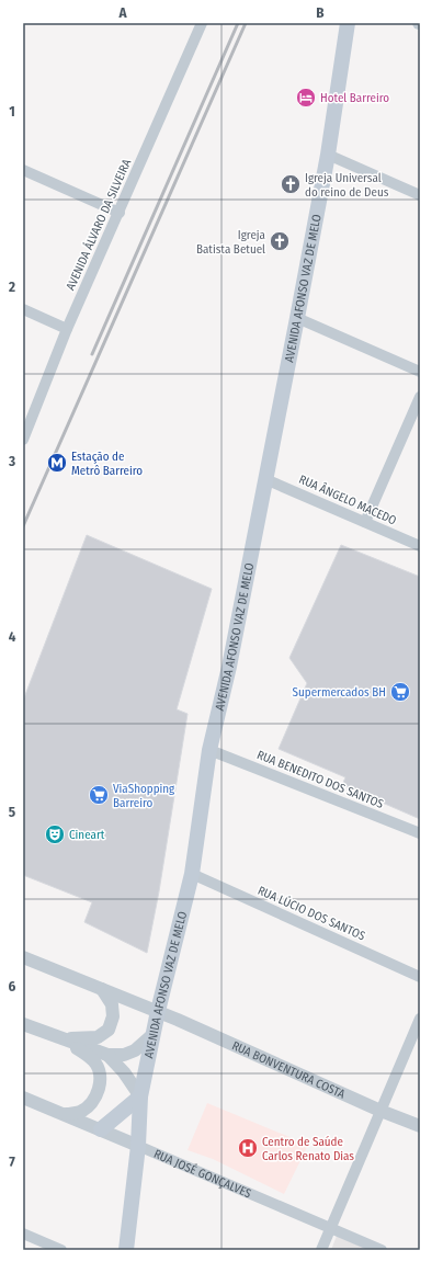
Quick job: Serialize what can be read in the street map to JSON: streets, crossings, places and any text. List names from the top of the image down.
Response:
{
  "streets": {
    "main road": ["AVENIDA AFONSO VAZ DE MELO"],
    "street": [
      "AVENIDA ÁLVARO DA SILVEIRA",
      "RUA ÂNGELO MACEDO",
      "RUA BENEDITO DOS SANTOS",
      "RUA LÚCIO DOS SANTOS",
      "RUA BONVENTURA COSTA",
      "RUA JOSÉ GONÇALVES"
    ]
  },
  "crossings": [
    ["AVENIDA AFONSO VAZ DE MELO", "RUA ÂNGELO MACEDO"],
    ["AVENIDA AFONSO VAZ DE MELO", "RUA BENEDITO DOS SANTOS"],
    ["AVENIDA AFONSO VAZ DE MELO", "RUA LÚCIO DOS SANTOS"],
    ["AVENIDA AFONSO VAZ DE MELO", "RUA BONVENTURA COSTA"],
    ["AVENIDA AFONSO VAZ DE MELO", "RUA JOSÉ GONÇALVES"]
  ],
  "places": {
    "hotel": ["Hotel Barreiro"],
    "church": ["Igreja Universal do reino de Deus", "Igreja Batista Betuel"],
    "metro station": ["Estação de Metrô Barreiro"],
    "supermarket": ["Supermercados BH", "ViaShopping Barreiro"],
    "theatre": ["Cineart"],
    "hospital": ["Centro de Saúde Carlos Renato Dias"]
  },
  "grid": {
    "columns": ["A", "B"],
    "rows": [
      "1",
      "2",
      "3",
      "4",
      "5",
      "6",
      "7"
    ]
  }
}
